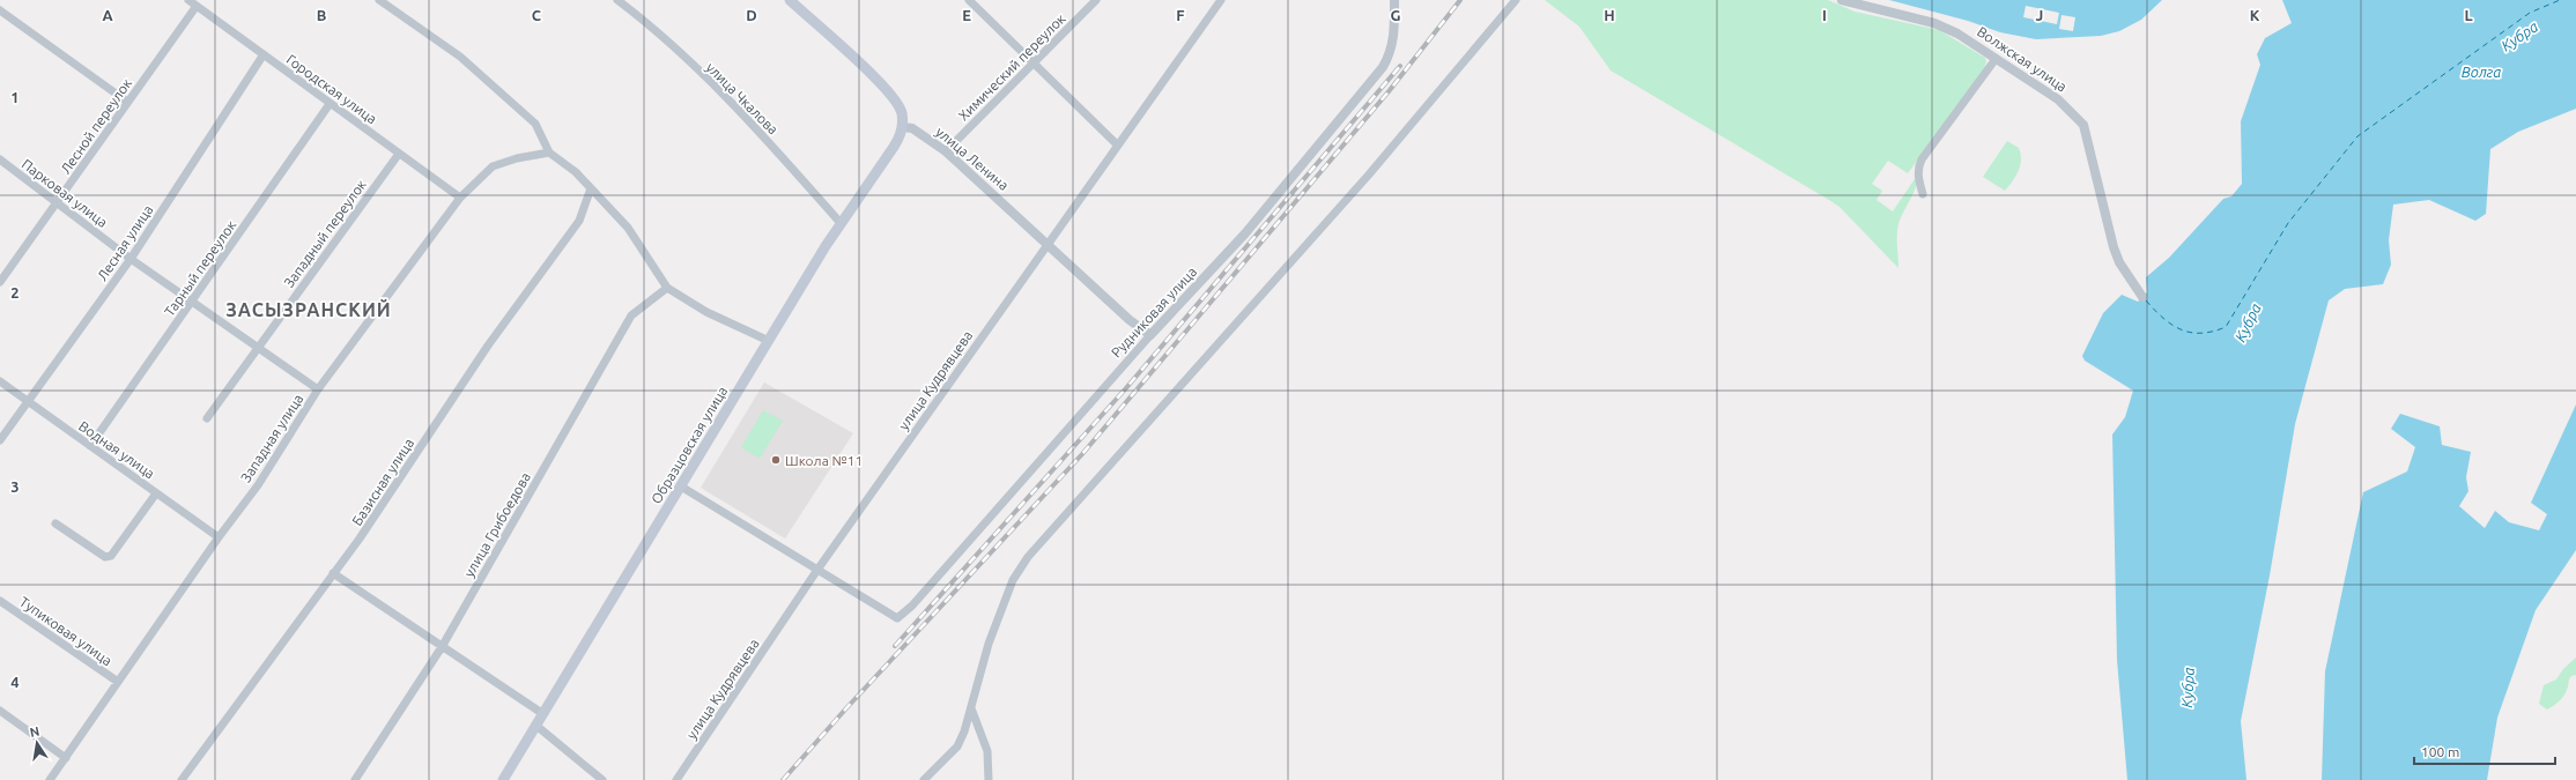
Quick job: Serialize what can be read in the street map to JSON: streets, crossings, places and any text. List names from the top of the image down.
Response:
{
  "streets": {
    "main road": ["Образцовская улица"],
    "street": [
      "Волжская улица",
      "Химический переулок",
      "Городская улица",
      "улица Чкалова",
      "Лесной переулок",
      "улица Ленина",
      "Парковая улица",
      "Западный переулок",
      "Лесная улица",
      "Тарный переулок",
      "Рудниковая улица",
      "улица Кудрявцева",
      "Западная улица",
      "Водная улица",
      "Базисная улица",
      "улица Грибоедова",
      "Тупиковая улица"
    ]
  },
  "crossings": [
    ["Химический переулок", "улица Ленина"],
    ["Городская улица", "Лесной переулок"],
    ["Городская улица", "Западный переулок"],
    ["Городская улица", "Лесная улица"],
    ["Городская улица", "Тарный переулок"],
    ["Городская улица", "Западная улица"],
    ["улица Чкалова", "Образцовская улица"],
    ["Лесной переулок", "Парковая улица"],
    ["улица Ленина", "Рудниковая улица"],
    ["улица Ленина", "улица Кудрявцева"],
    ["улица Ленина", "Образцовская улица"],
    ["Парковая улица", "Западный переулок"],
    ["Парковая улица", "Лесная улица"],
    ["Парковая улица", "Тарный переулок"],
    ["Парковая улица", "Западная улица"],
    ["Лесная улица", "Водная улица"],
    ["Тарный переулок", "Водная улица"],
    ["Рудниковая улица", "улица Кудрявцева"],
    ["Западная улица", "Водная улица"],
    ["Западная улица", "Тупиковая улица"]
  ],
  "districts": ["ЗАСЫЗРАНСКИЙ"],
  "water": ["Кубра", "Волга"],
  "places": ["Школа №11"],
  "scale_bar": "100 m",
  "north": "top",
  "grid": {
    "columns": [
      "A",
      "B",
      "C",
      "D",
      "E",
      "F",
      "G",
      "H",
      "I",
      "J",
      "K",
      "L"
    ],
    "rows": [
      "1",
      "2",
      "3",
      "4"
    ]
  }
}
